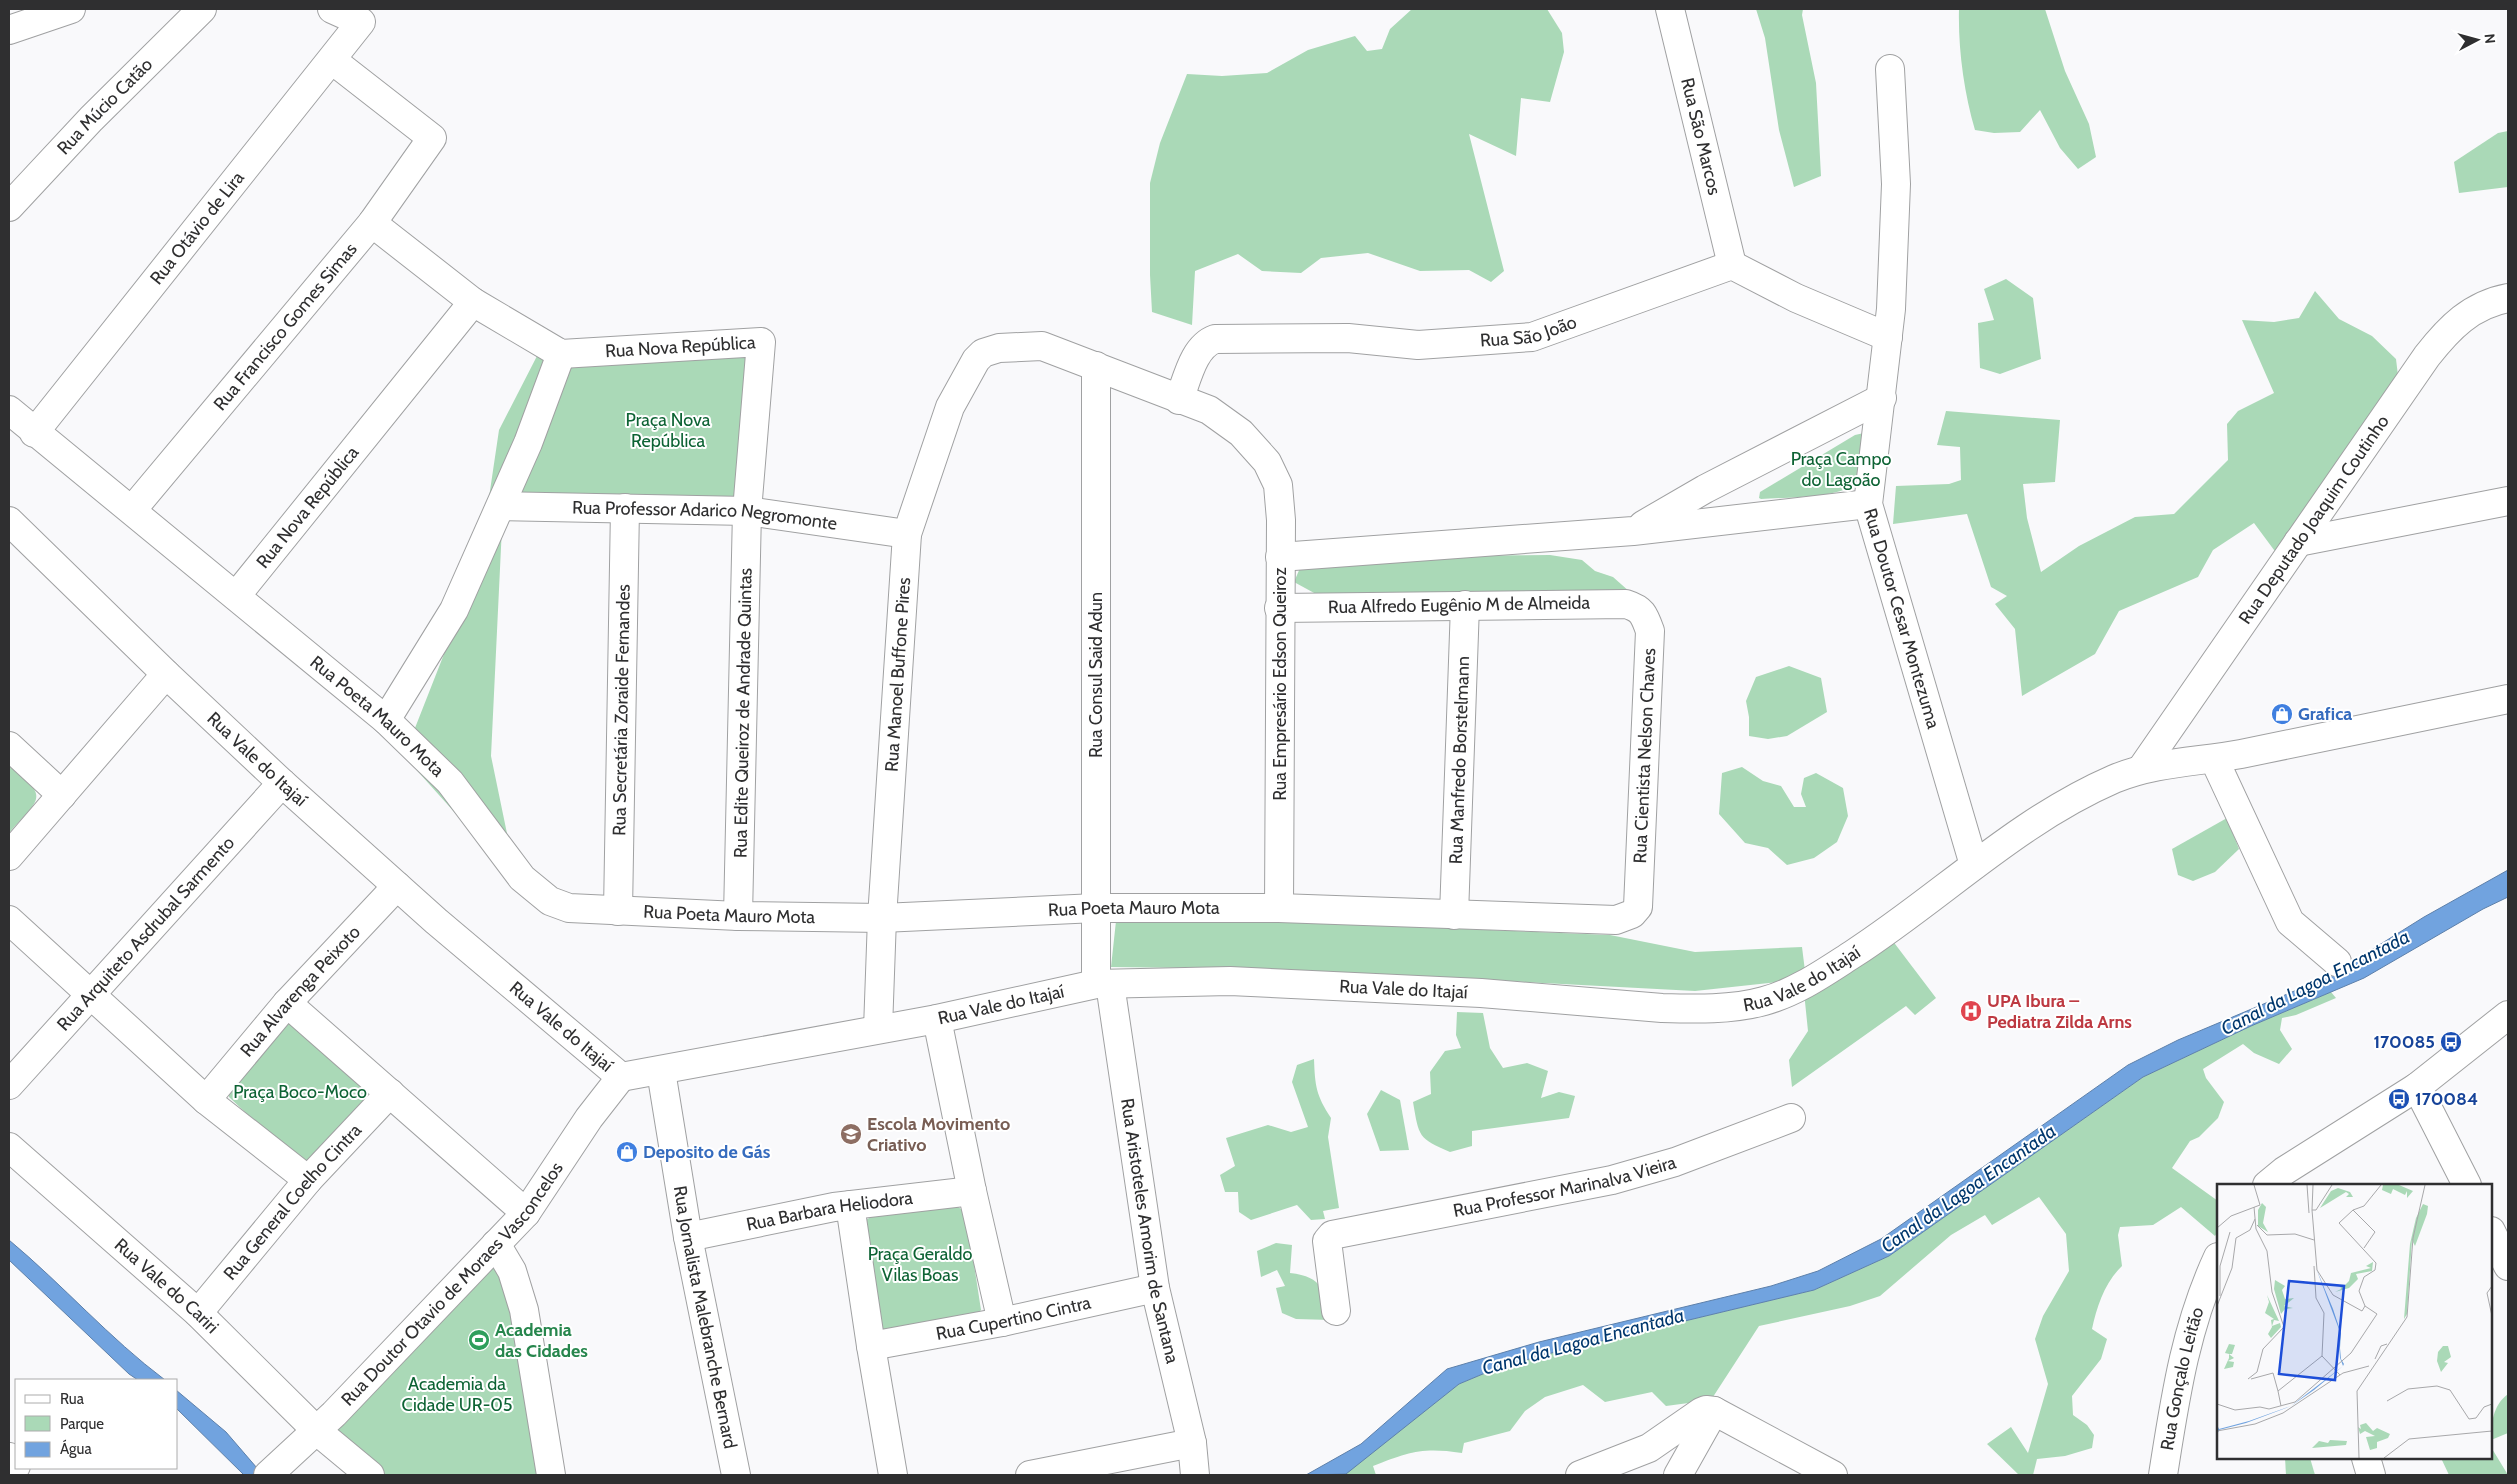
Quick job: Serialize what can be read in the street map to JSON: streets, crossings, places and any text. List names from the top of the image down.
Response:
{
  "streets": {
    "street": [
      "Rua Múcio Catão",
      "Rua São Marcos",
      "Rua Otávio de Lira",
      "Rua Francisco Gomes Simas",
      "Rua São João",
      "Rua Nova República",
      "Rua Professor Adarico Negromonte",
      "Rua Deputado Joaquim Coutinho",
      "Rua Alfredo Eugênio M de Almeida",
      "Rua Doutor Cesar Montezuma",
      "Rua Manoel Buffone Pires",
      "Rua Consul Said Adun",
      "Rua Empresário Edson Queiroz",
      "Rua Secretária Zoraide Fernandes",
      "Rua Edite Queiroz de Andrade Quintas",
      "Rua Poeta Mauro Mota",
      "Rua Cientista Nelson Chaves",
      "Rua Vale do Itajaí",
      "Rua Manfredo Borstelmann",
      "Rua Arquiteto Asdrubal Sarmento",
      "Rua Alvarenga Peixoto",
      "Rua Professor Marinalva Vieira",
      "Rua General Coelho Cintra",
      "Rua Barbara Heliodora",
      "Rua Aristoteles Amorim de Santana",
      "Rua Doutor Otavio de Moraes Vasconcelos",
      "Rua Vale do Cariri",
      "Rua Jornalista Malebranche Bernard",
      "Rua Cupertino Cintra",
      "Rua Gonçalo Leitão"
    ]
  },
  "crossings": [
    ["Rua São Marcos", "Rua São João"],
    ["Rua Otávio de Lira", "Rua Francisco Gomes Simas"],
    ["Rua Otávio de Lira", "Rua Poeta Mauro Mota"],
    ["Rua Francisco Gomes Simas", "Rua Poeta Mauro Mota"],
    ["Rua São João", "Rua Empresário Edson Queiroz"],
    ["Rua Nova República", "Rua Professor Adarico Negromonte"],
    ["Rua Nova República", "Rua Edite Queiroz de Andrade Quintas"],
    ["Rua Nova República", "Rua Poeta Mauro Mota"],
    ["Rua Professor Adarico Negromonte", "Rua Manoel Buffone Pires"],
    ["Rua Professor Adarico Negromonte", "Rua Secretária Zoraide Fernandes"],
    ["Rua Professor Adarico Negromonte", "Rua Edite Queiroz de Andrade Quintas"],
    ["Rua Deputado Joaquim Coutinho", "Rua Vale do Itajaí"],
    ["Rua Alfredo Eugênio M de Almeida", "Rua Empresário Edson Queiroz"],
    ["Rua Alfredo Eugênio M de Almeida", "Rua Cientista Nelson Chaves"],
    ["Rua Alfredo Eugênio M de Almeida", "Rua Manfredo Borstelmann"],
    ["Rua Doutor Cesar Montezuma", "Rua Vale do Itajaí"],
    ["Rua Manoel Buffone Pires", "Rua Consul Said Adun"],
    ["Rua Manoel Buffone Pires", "Rua Poeta Mauro Mota"],
    ["Rua Manoel Buffone Pires", "Rua Vale do Itajaí"],
    ["Rua Consul Said Adun", "Rua Poeta Mauro Mota"],
    ["Rua Consul Said Adun", "Rua Vale do Itajaí"],
    ["Rua Consul Said Adun", "Rua Aristoteles Amorim de Santana"],
    ["Rua Empresário Edson Queiroz", "Rua Poeta Mauro Mota"],
    ["Rua Secretária Zoraide Fernandes", "Rua Poeta Mauro Mota"],
    ["Rua Edite Queiroz de Andrade Quintas", "Rua Poeta Mauro Mota"],
    ["Rua Poeta Mauro Mota", "Rua Cientista Nelson Chaves"],
    ["Rua Poeta Mauro Mota", "Rua Manfredo Borstelmann"],
    ["Rua Vale do Itajaí", "Rua Arquiteto Asdrubal Sarmento"],
    ["Rua Vale do Itajaí", "Rua Alvarenga Peixoto"],
    ["Rua Vale do Itajaí", "Rua Aristoteles Amorim de Santana"],
    ["Rua Vale do Itajaí", "Rua Doutor Otavio de Moraes Vasconcelos"],
    ["Rua Vale do Itajaí", "Rua Jornalista Malebranche Bernard"],
    ["Rua General Coelho Cintra", "Rua Vale do Cariri"],
    ["Rua Barbara Heliodora", "Rua Jornalista Malebranche Bernard"],
    ["Rua Aristoteles Amorim de Santana", "Rua Cupertino Cintra"],
    ["Rua Doutor Otavio de Moraes Vasconcelos", "Rua Vale do Cariri"]
  ],
  "water": ["Canal da Lagoa Encantada"],
  "parks": [
    "Praça Nova República",
    "Praça Campo do Lagoão",
    "Praça Boco-Moco",
    "Praça Geraldo Vilas Boas",
    "Academia da Cidade UR-05"
  ],
  "places": {
    "shop": ["Grafica", "Deposito de Gás"],
    "hospital": ["UPA Ibura – Pediatra Zilda Arns"],
    "bus stop": ["170085", "170084"],
    "school or university": ["Escola Movimento Criativo"],
    "sports": ["Academia das Cidades"]
  },
  "legend": ["Rua", "Parque", "Água"],
  "north": "right"
}
